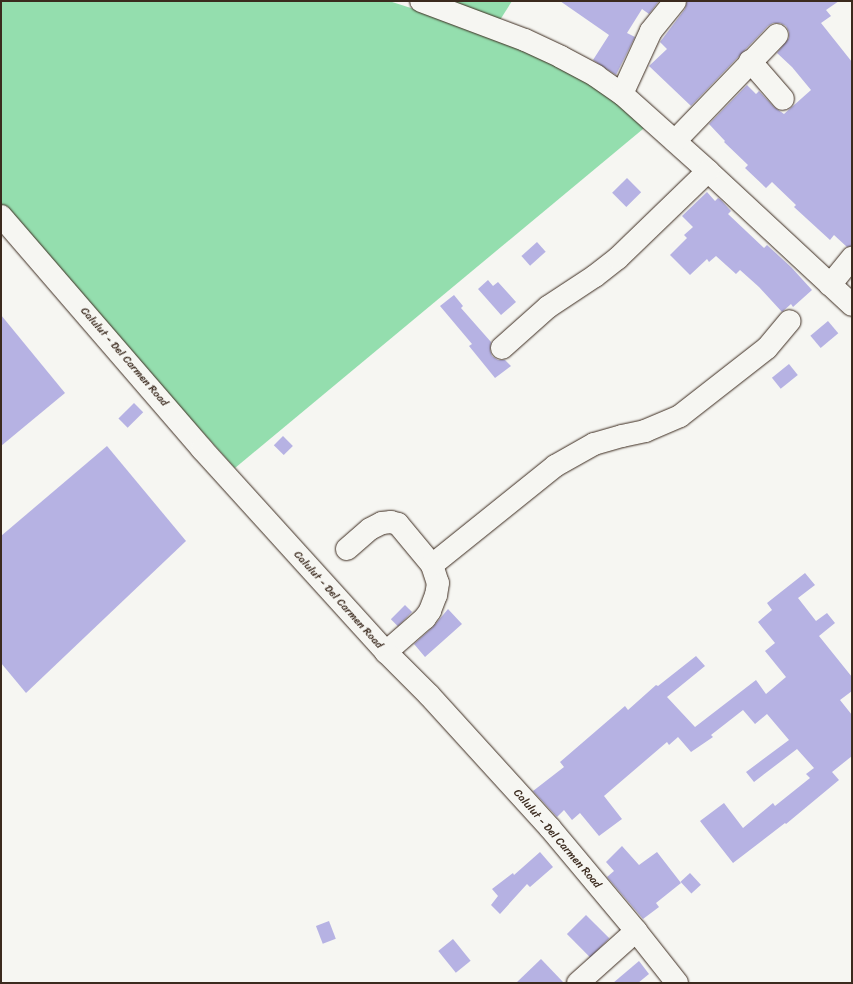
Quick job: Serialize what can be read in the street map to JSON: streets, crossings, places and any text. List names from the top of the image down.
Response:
{
  "streets": {
    "street": ["Calulut - Del Carmen Road"]
  }
}
